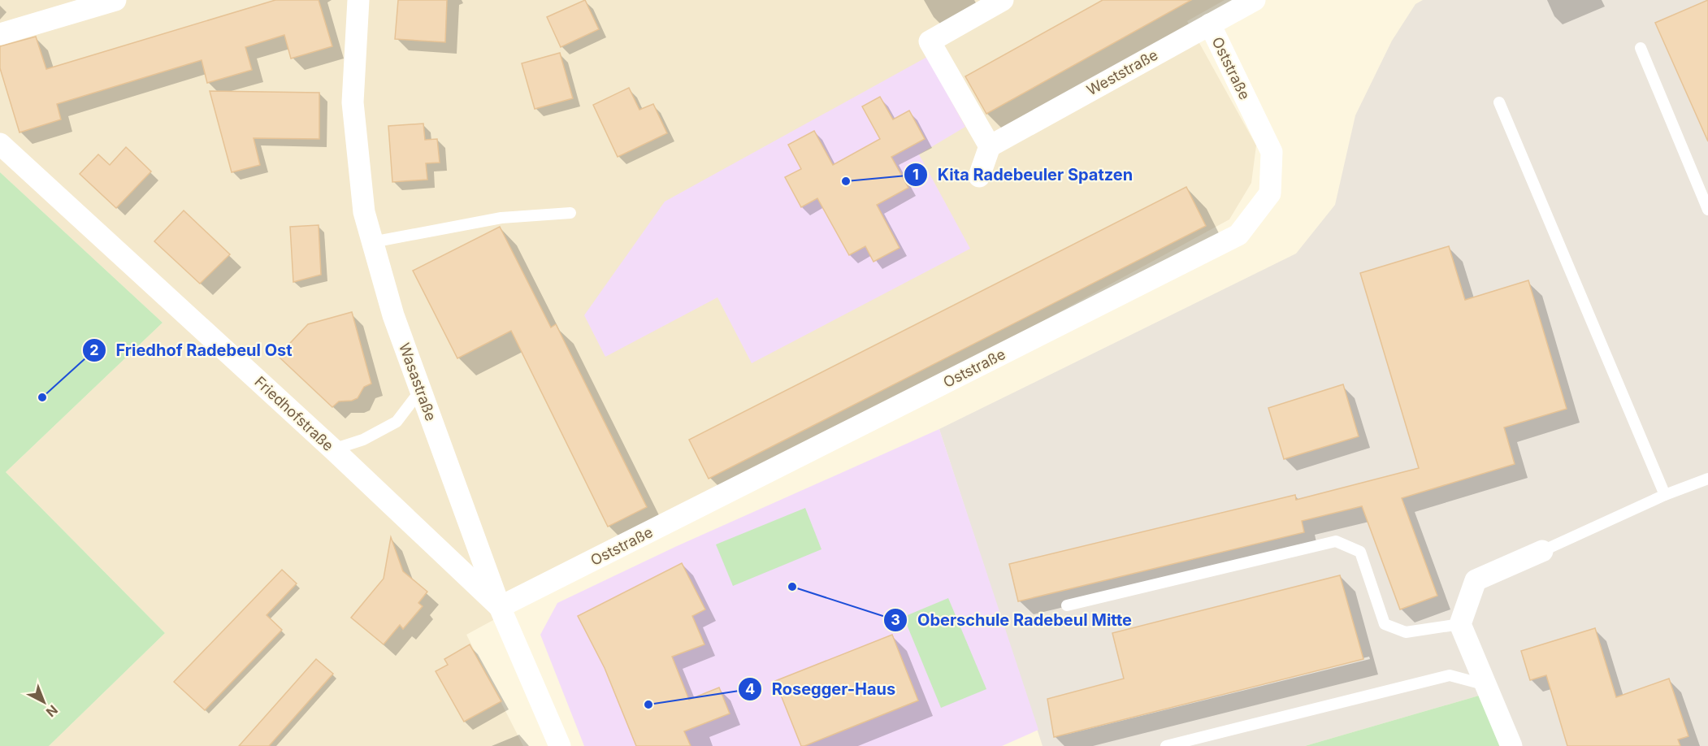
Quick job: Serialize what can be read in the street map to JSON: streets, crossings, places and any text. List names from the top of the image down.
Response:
{
  "streets": {
    "street": [
      "Oststraße",
      "Weststraße",
      "Wasastraße",
      "Friedhofstraße"
    ]
  },
  "crossings": [
    ["Oststraße", "Weststraße"],
    ["Oststraße", "Wasastraße"],
    ["Oststraße", "Friedhofstraße"],
    ["Wasastraße", "Friedhofstraße"]
  ],
  "places": [
    "Kita Radebeuler Spatzen",
    "Friedhof Radebeul Ost",
    "Oberschule Radebeul Mitte",
    "Rosegger-Haus"
  ],
  "north": "bottom right"
}
